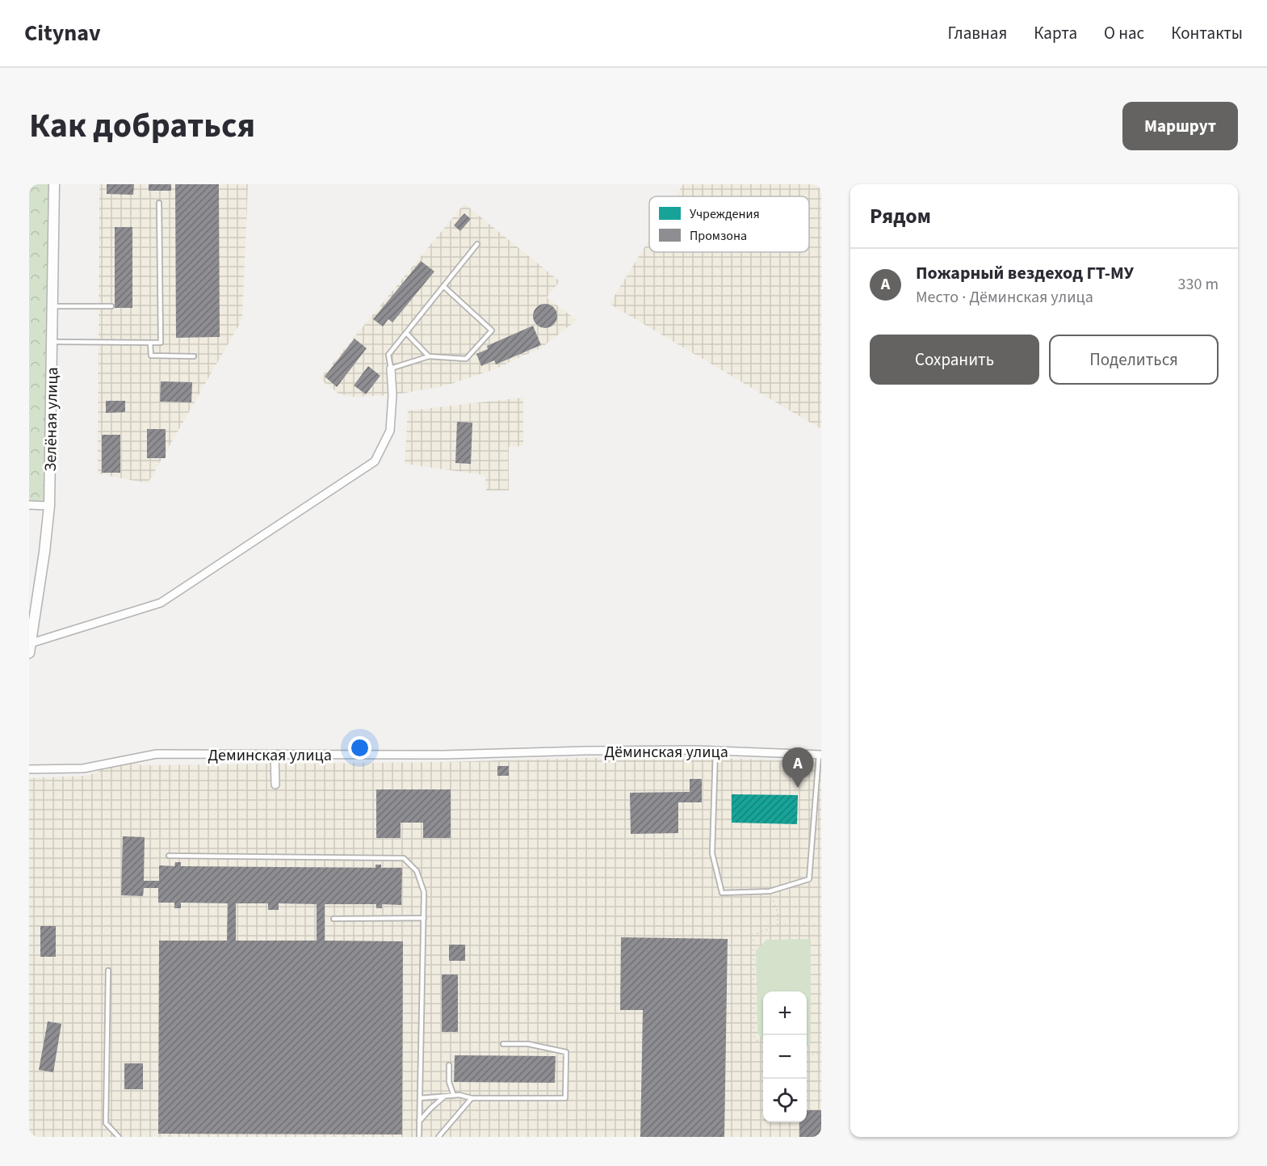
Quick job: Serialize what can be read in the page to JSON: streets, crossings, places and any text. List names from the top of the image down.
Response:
{
  "streets": {
    "street": ["Зелёная улица", "Дёминская улица", "Деминская улица"]
  },
  "crossings": [
    ["Дёминская улица", "Деминская улица"]
  ],
  "legend": ["Учреждения", "Промзона"],
  "page": {
    "header": "Citynav",
    "nav": [
      "Главная",
      "Карта",
      "О нас",
      "Контакты"
    ],
    "title": "Как добраться",
    "buttons": [
      "Маршрут",
      ["Сохранить", "Поделиться"]
    ],
    "heading": "Рядом",
    "list": [
      {
        "mark": "A",
        "name": "Пожарный вездеход ГТ-МУ",
        "note": "Место · Дёминская улица",
        "value": "330 m"
      }
    ],
    "pins": "A",
    "map_buttons": ["+", "−"]
  }
}
